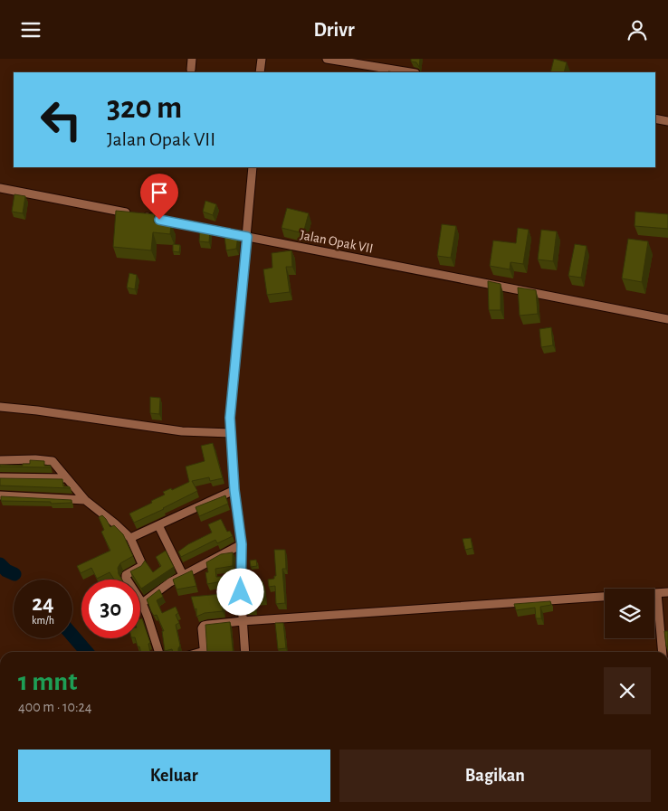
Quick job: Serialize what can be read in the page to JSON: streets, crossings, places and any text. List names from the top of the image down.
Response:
{
  "streets": {
    "street": ["Jalan Opak VII"]
  },
  "page": {
    "header": "Drivr",
    "turn": ["320 m", "Jalan Opak VII"],
    "speed": "24 km/h",
    "limit": "30",
    "heading": ["1 mnt", "400 m · 10:24"],
    "buttons": ["Keluar", "Bagikan"]
  }
}
